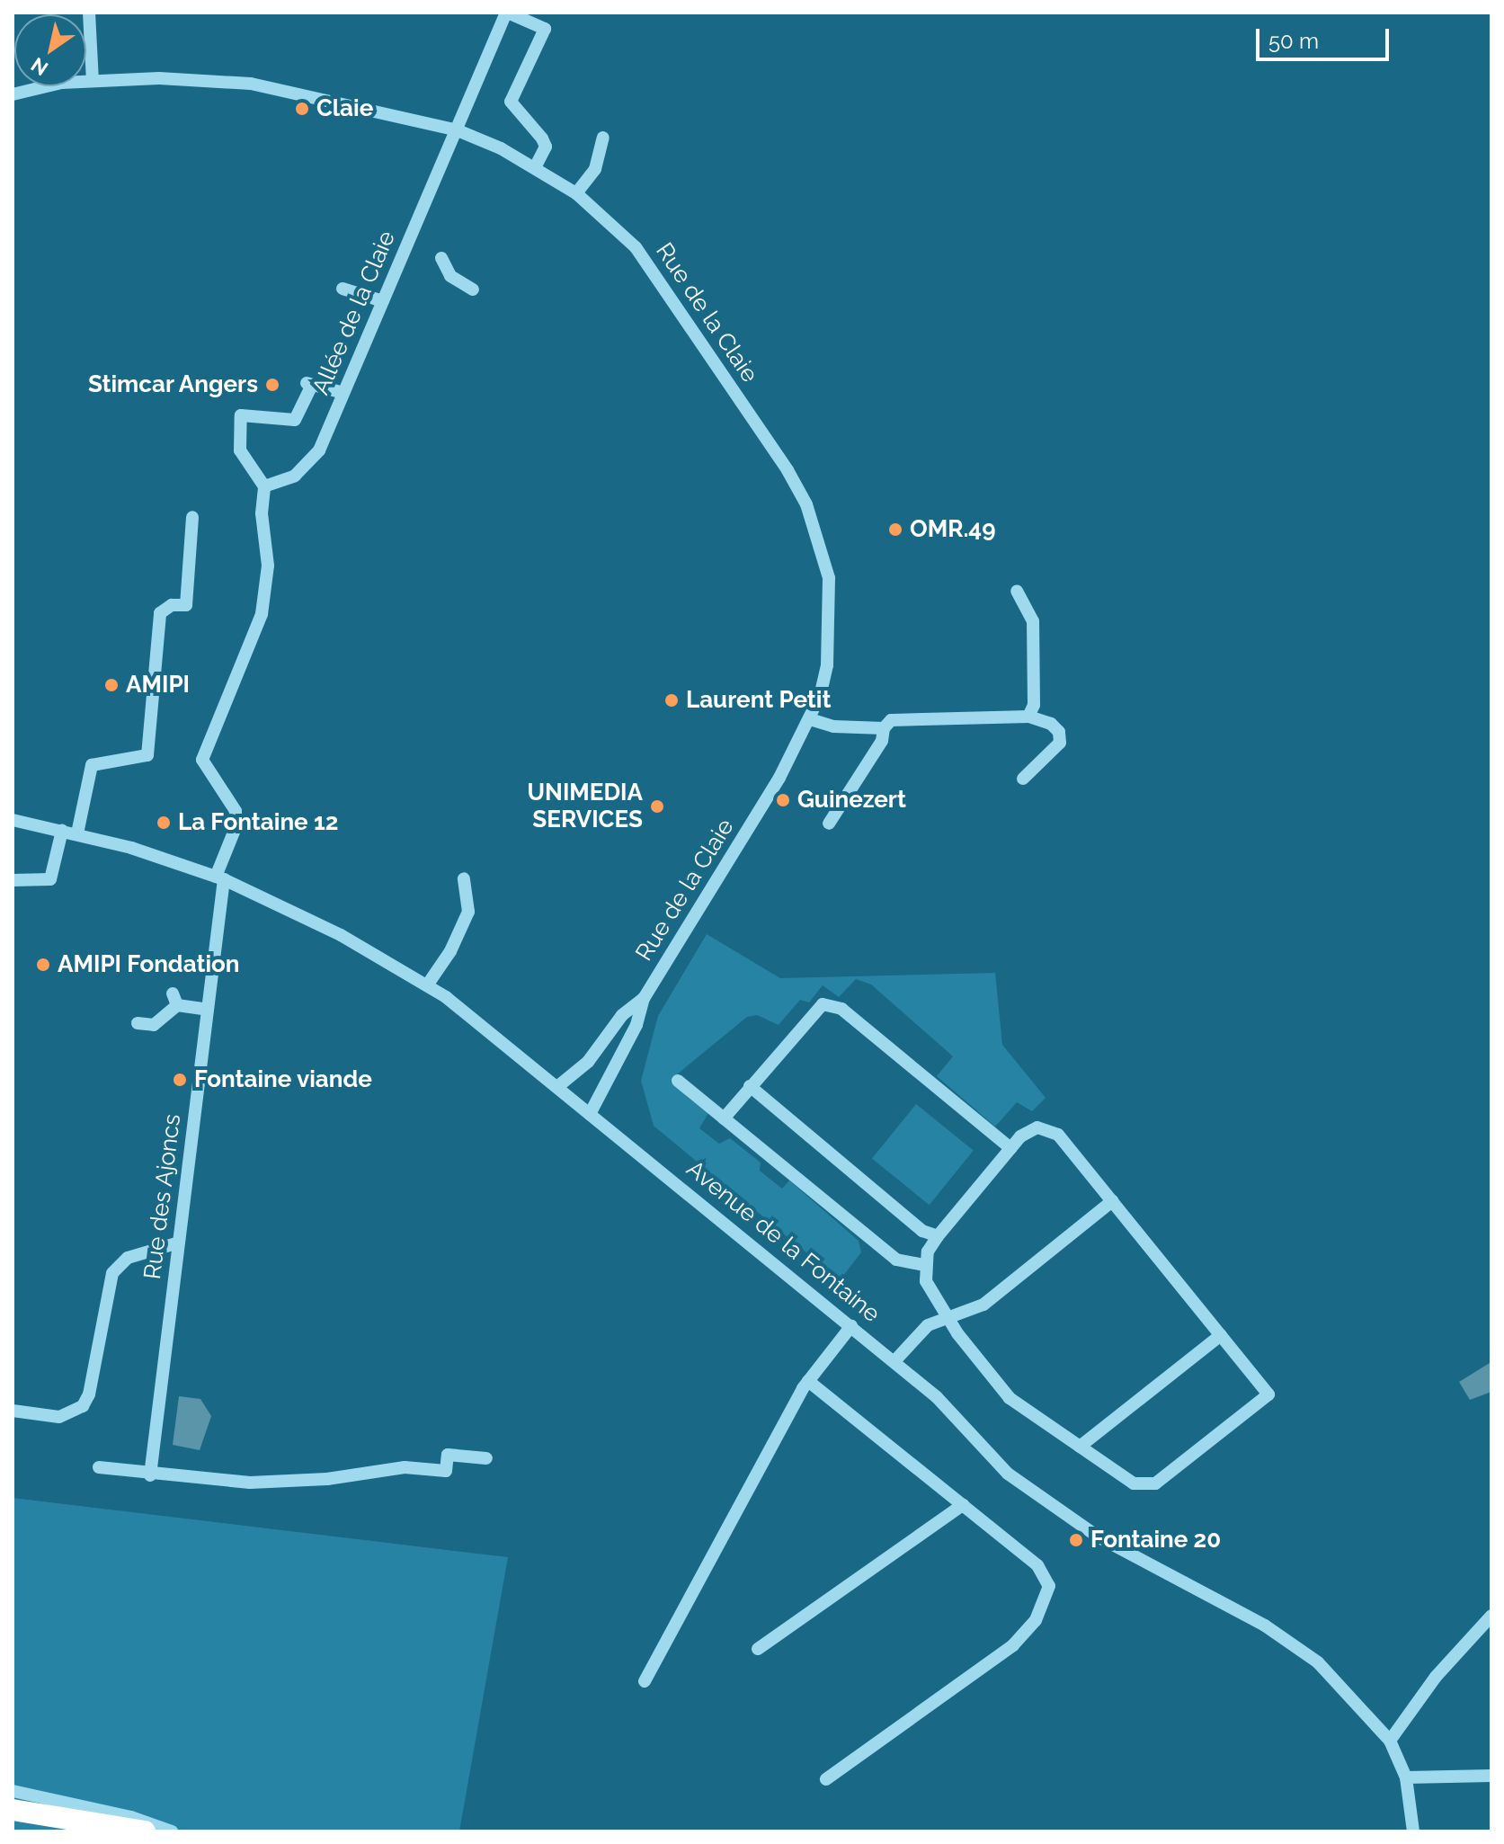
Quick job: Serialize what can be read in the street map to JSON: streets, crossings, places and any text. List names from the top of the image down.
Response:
{
  "streets": {
    "street": [
      "Allée de la Claie",
      "Rue de la Claie",
      "Rue des Ajoncs",
      "Avenue de la Fontaine"
    ]
  },
  "crossings": [
    ["Allée de la Claie", "Rue de la Claie"],
    ["Allée de la Claie", "Rue des Ajoncs"],
    ["Rue de la Claie", "Avenue de la Fontaine"],
    ["Rue des Ajoncs", "Avenue de la Fontaine"]
  ],
  "places": [
    "Claie",
    "Stimcar Angers",
    "OMR.49",
    "AMIPI",
    "Laurent Petit",
    "Guinezert",
    "UNIMEDIA SERVICES",
    "La Fontaine 12",
    "AMIPI Fondation",
    "Fontaine viande",
    "Fontaine 20"
  ],
  "scale_bar": "50 m",
  "north": "bottom left"
}
